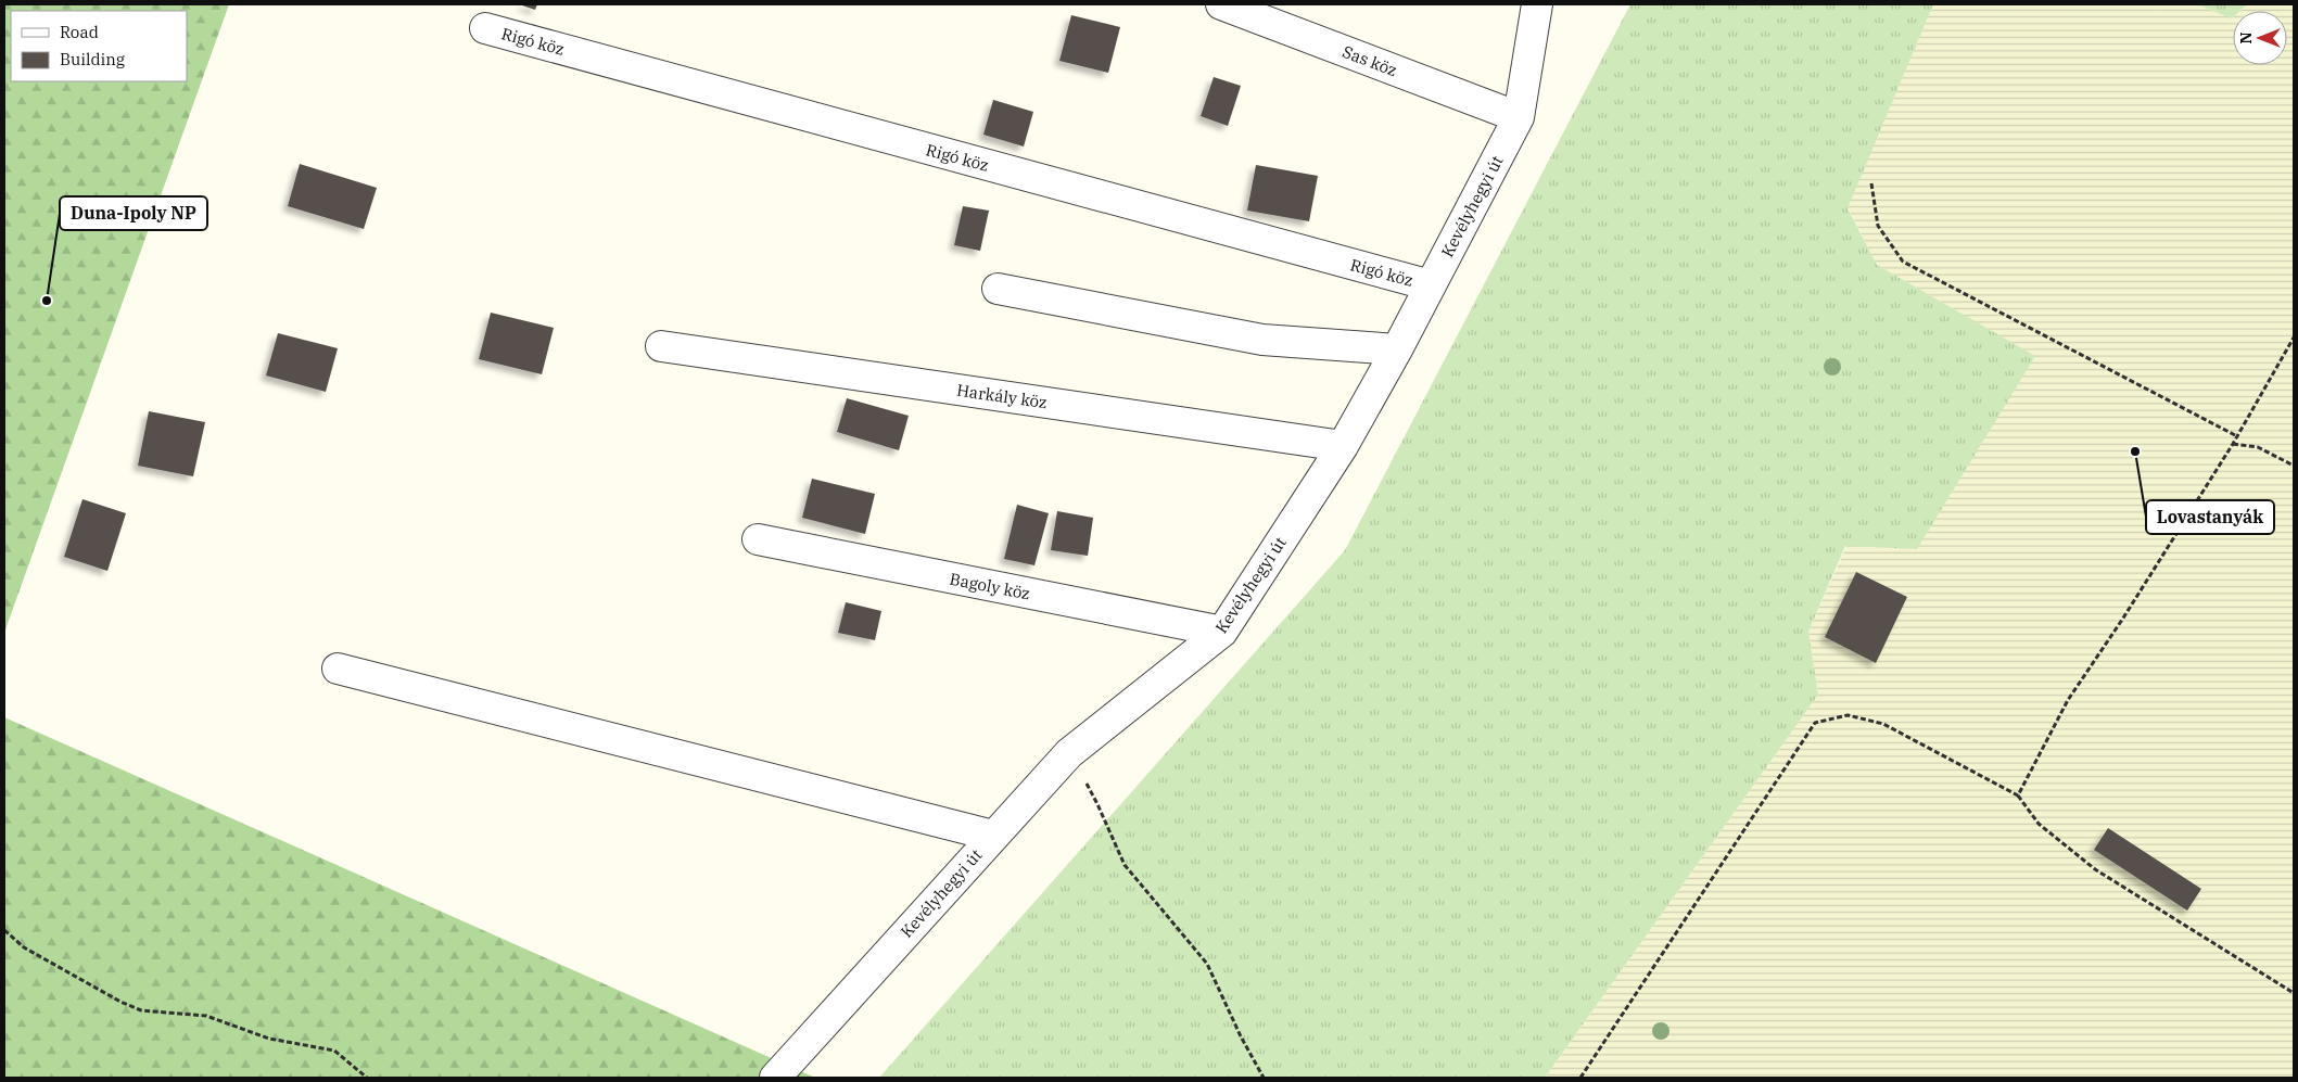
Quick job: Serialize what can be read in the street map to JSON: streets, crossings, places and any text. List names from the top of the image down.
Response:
{
  "streets": {
    "street": [
      "Rigó köz",
      "Sas köz",
      "Kevélyhegyi út",
      "Harkály köz",
      "Bagoly köz"
    ]
  },
  "crossings": [
    ["Rigó köz", "Kevélyhegyi út"],
    ["Sas köz", "Kevélyhegyi út"],
    ["Kevélyhegyi út", "Harkály köz"],
    ["Kevélyhegyi út", "Bagoly köz"]
  ],
  "places": ["Duna-Ipoly NP", "Lovastanyák"],
  "legend": ["Road", "Building"],
  "north": "left"
}
